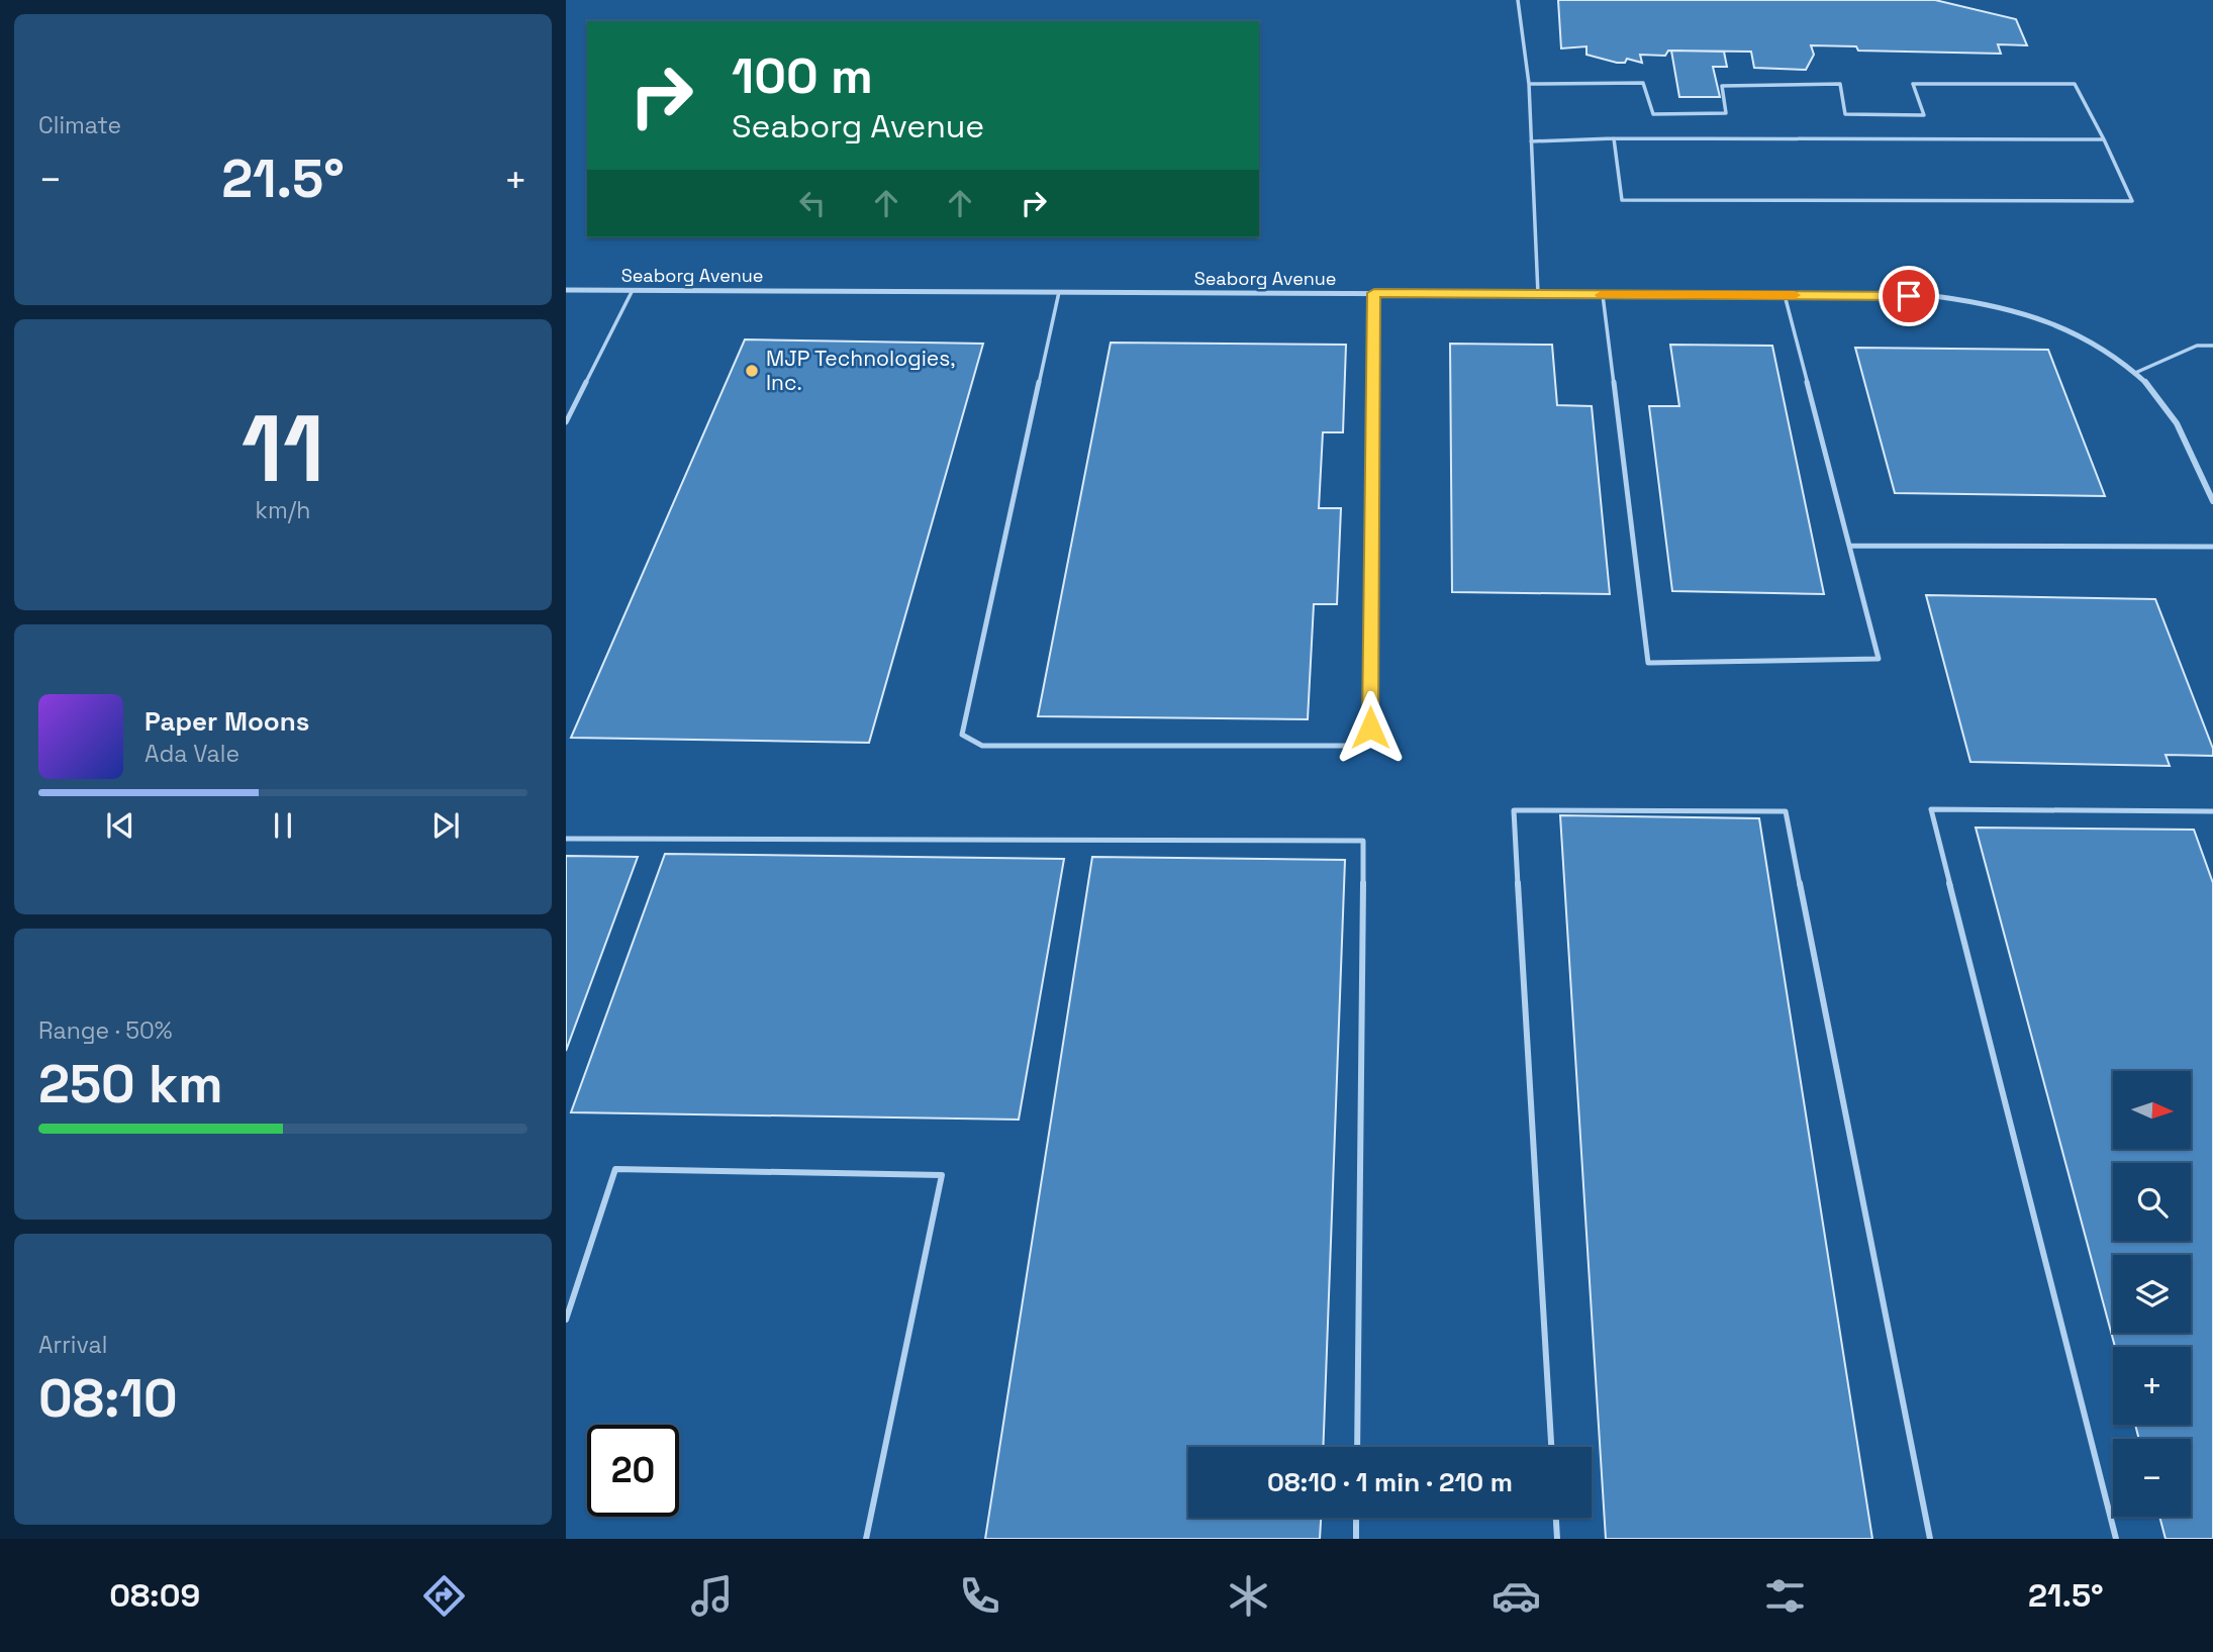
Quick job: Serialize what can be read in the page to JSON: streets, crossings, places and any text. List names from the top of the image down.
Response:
{
  "streets": {
    "street": ["Seaborg Avenue"]
  },
  "places": ["MJP Technologies, Inc."],
  "north": "right",
  "page": {
    "tile": [
      "Climate",
      ["11", "km/h"],
      ["Range · 50%", "250 km"],
      ["Arrival", "08:10"]
    ],
    "turn": ["100 m", "Seaborg Avenue"],
    "heat": ["−", "21.5°", "+"],
    "song": ["Paper Moons", "Ada Vale"],
    "map_buttons": ["+", "−"],
    "limit": "20",
    "trip": "08:10 · 1 min · 210 m",
    "tabs": ["08:09", "21.5°"]
  }
}
